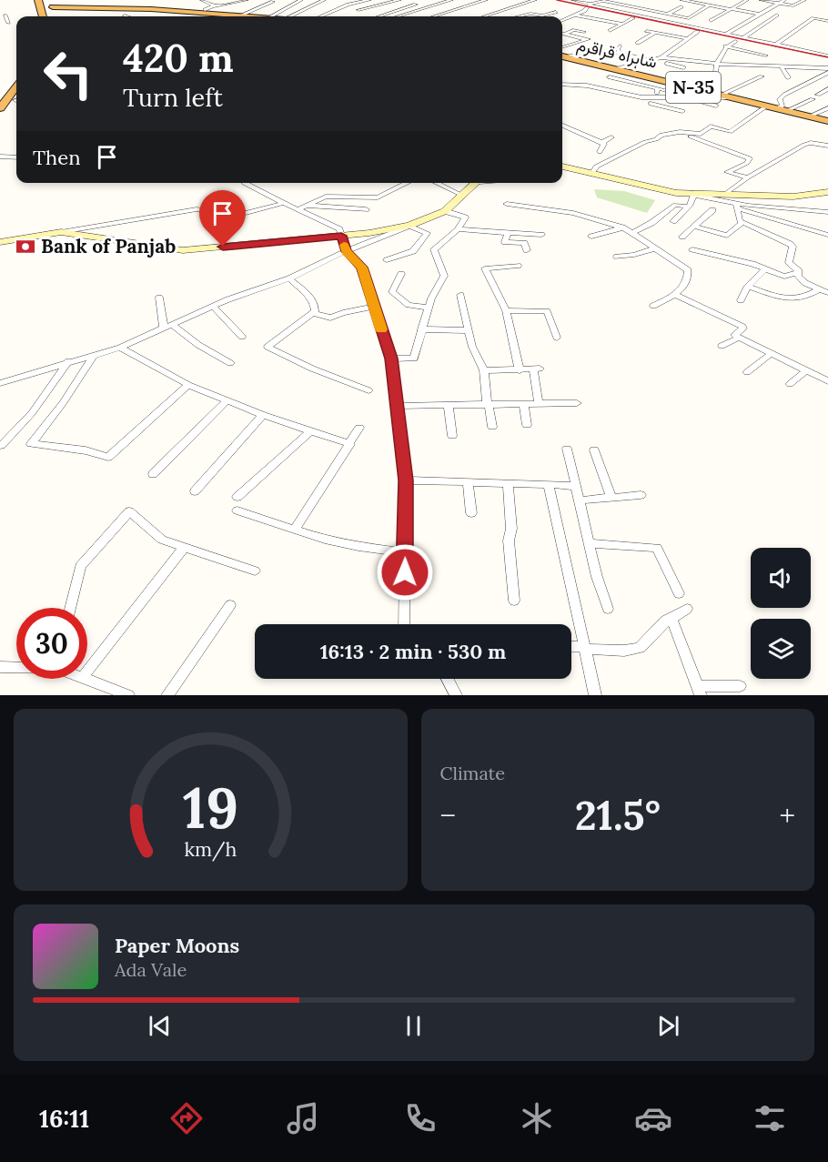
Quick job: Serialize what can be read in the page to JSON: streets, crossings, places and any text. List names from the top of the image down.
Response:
{
  "streets": {
    "highway": ["شاہراہ قراقرم", "N-35"]
  },
  "places": {
    "bank": ["Bank of Panjab"]
  },
  "page": {
    "turn": ["420 m", "Turn left"],
    "then": "Then",
    "limit": "30",
    "trip": "16:13 · 2 min · 530 m",
    "tile": "Climate",
    "heat": ["−", "21.5°", "+"],
    "song": ["Paper Moons", "Ada Vale"],
    "tabs": "16:11",
    "gauge": ["19", "km/h"]
  }
}
